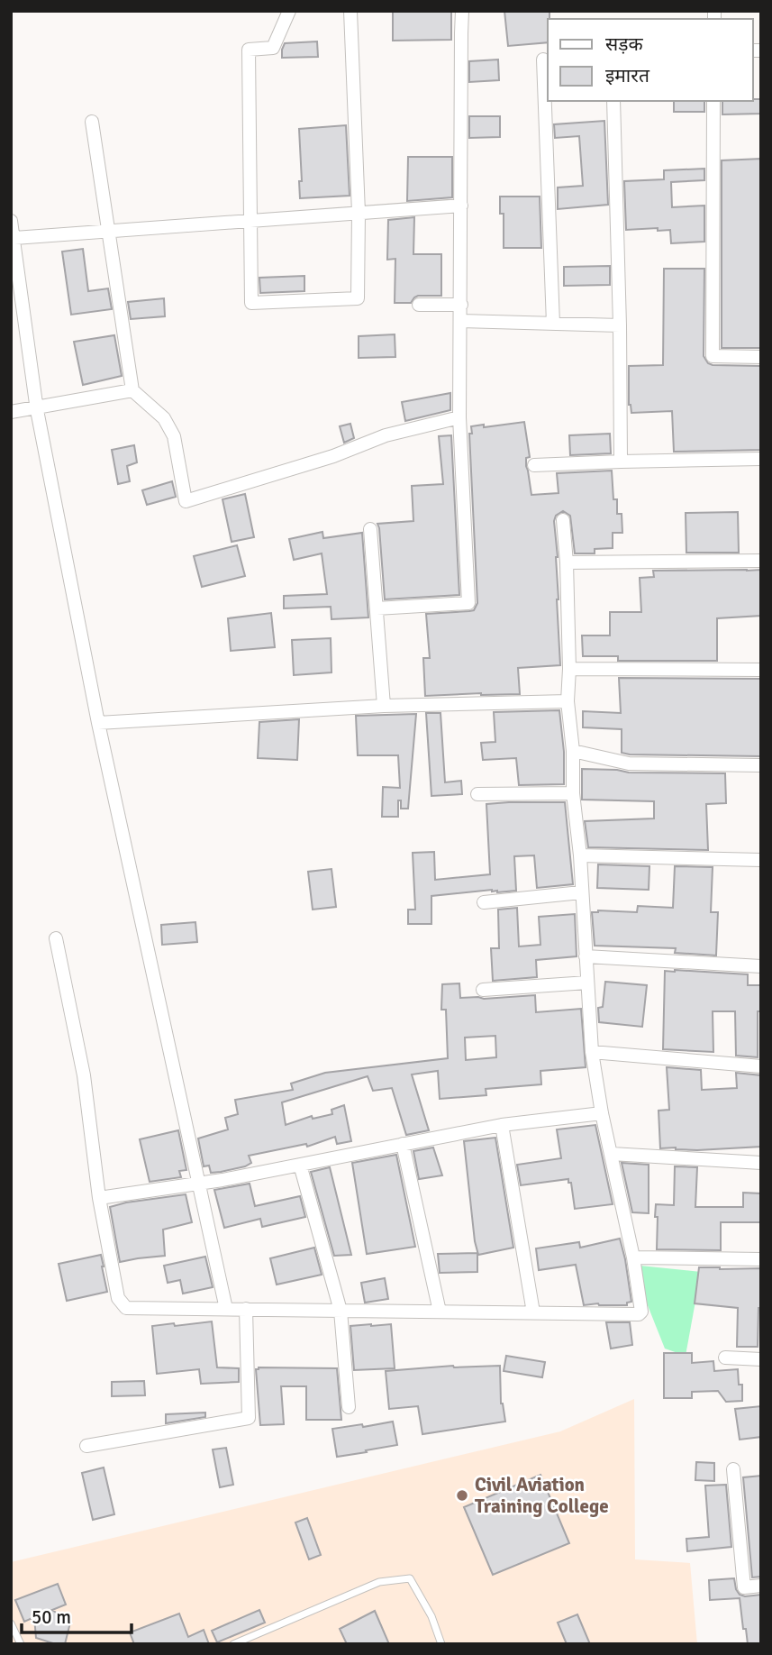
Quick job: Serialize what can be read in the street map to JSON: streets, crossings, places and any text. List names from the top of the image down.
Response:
{
  "places": ["Civil Aviation Training College"],
  "legend": ["सड़क", "इमारत"],
  "scale_bar": "50 m"
}
